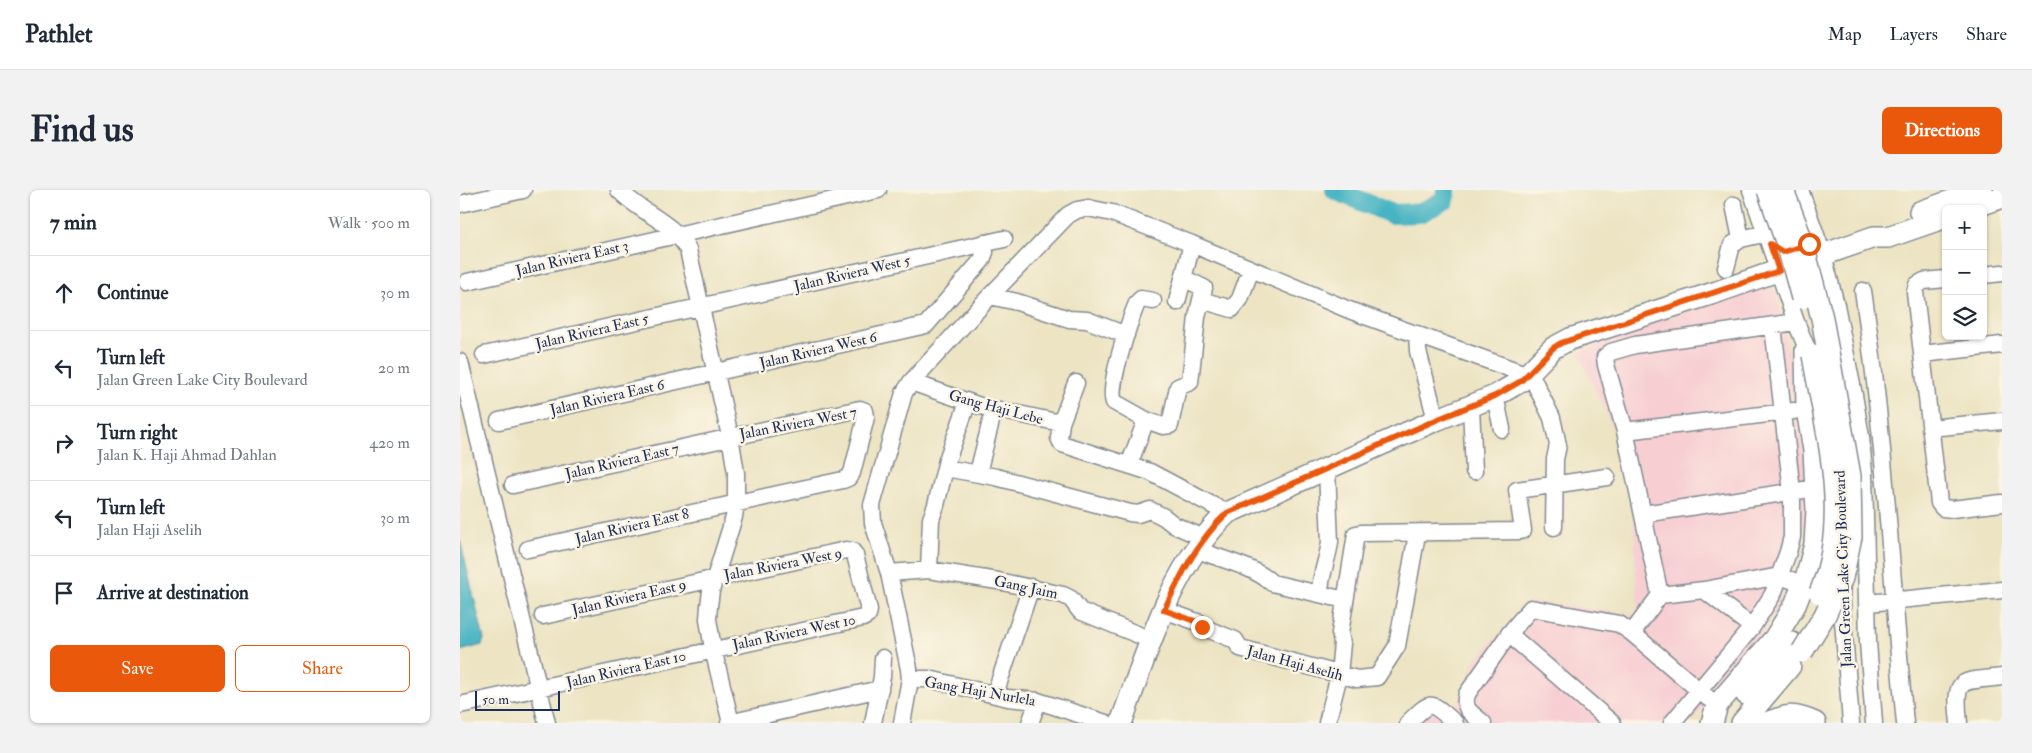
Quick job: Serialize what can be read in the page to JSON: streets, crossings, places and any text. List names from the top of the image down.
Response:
{
  "streets": {
    "street": [
      "Jalan Riviera East 3",
      "Jalan Riviera West 5",
      "Jalan Riviera East 5",
      "Jalan Riviera West 6",
      "Jalan Riviera East 6",
      "Gang Haji Lebe",
      "Jalan Riviera West 7",
      "Jalan Riviera East 7",
      "Jalan Riviera East 8",
      "Jalan Riviera West 9",
      "Jalan Green Lake City Boulevard",
      "Gang Jaim",
      "Jalan Riviera East 9",
      "Jalan Riviera West 10",
      "Jalan Haji Aselih",
      "Jalan Riviera East 10",
      "Gang Haji Nurlela"
    ]
  },
  "crossings": [
    ["Jalan Riviera West 5", "Jalan Riviera East 5"],
    ["Jalan Riviera West 5", "Jalan Riviera West 6"],
    ["Jalan Riviera West 6", "Jalan Riviera East 6"],
    ["Jalan Riviera West 7", "Jalan Riviera East 7"],
    ["Jalan Riviera West 7", "Jalan Riviera East 8"],
    ["Jalan Riviera West 9", "Jalan Riviera East 9"],
    ["Jalan Riviera West 9", "Jalan Riviera West 10"],
    ["Jalan Riviera West 10", "Jalan Riviera East 10"]
  ],
  "scale_bar": "50 m",
  "page": {
    "header": "Pathlet",
    "nav": ["Map", "Layers", "Share"],
    "buttons": [
      "Directions",
      ["Save", "Share"]
    ],
    "title": "Find us",
    "heading": ["7 min", "Walk · 500 m"],
    "map_buttons": ["+", "−"],
    "list": [
      ["Continue", "30 m"],
      ["Turn left", "Jalan Green Lake City Boulevard", "20 m"],
      ["Turn right", "Jalan K. Haji Ahmad Dahlan", "420 m"],
      ["Turn left", "Jalan Haji Aselih", "30 m"],
      "Arrive at destination"
    ],
    "scale": "50 m"
  }
}
